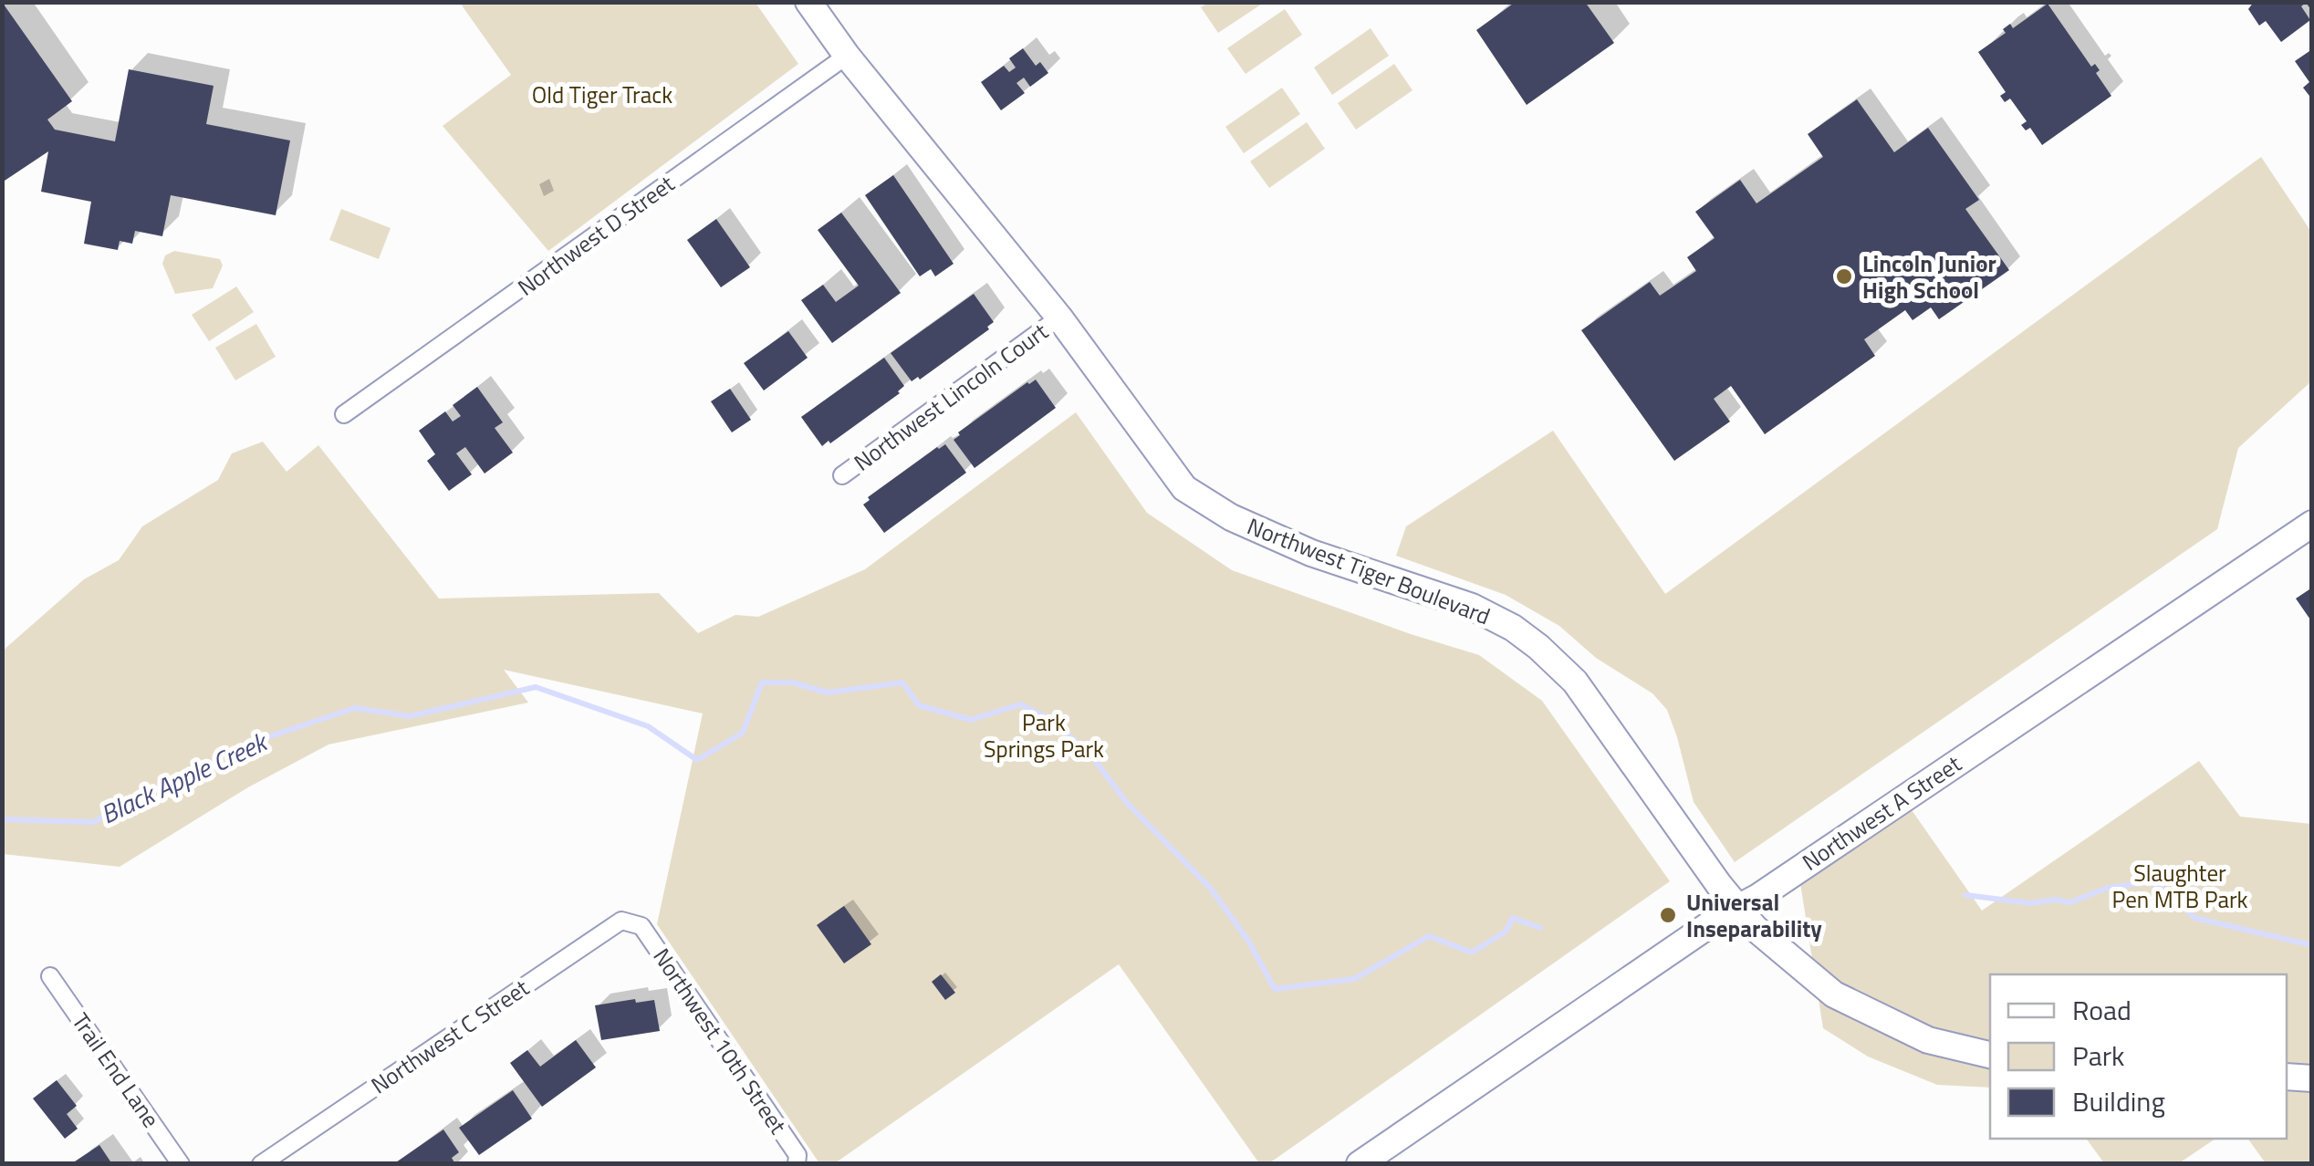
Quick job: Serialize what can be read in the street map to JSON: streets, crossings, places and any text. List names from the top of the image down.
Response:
{
  "streets": {
    "street": [
      "Northwest D Street",
      "Northwest Lincoln Court",
      "Northwest Tiger Boulevard",
      "Northwest A Street",
      "Northwest C Street",
      "Northwest 10th Street",
      "Trail End Lane"
    ]
  },
  "crossings": [
    ["Northwest D Street", "Northwest Tiger Boulevard"],
    ["Northwest Lincoln Court", "Northwest Tiger Boulevard"],
    ["Northwest Tiger Boulevard", "Northwest A Street"],
    ["Northwest C Street", "Northwest 10th Street"]
  ],
  "water": ["Black Apple Creek"],
  "parks": ["Old Tiger Track", "Park Springs Park", "Slaughter Pen MTB Park"],
  "places": ["Lincoln Junior High School", "Universal Inseparability"],
  "legend": ["Road", "Park", "Building"]
}
